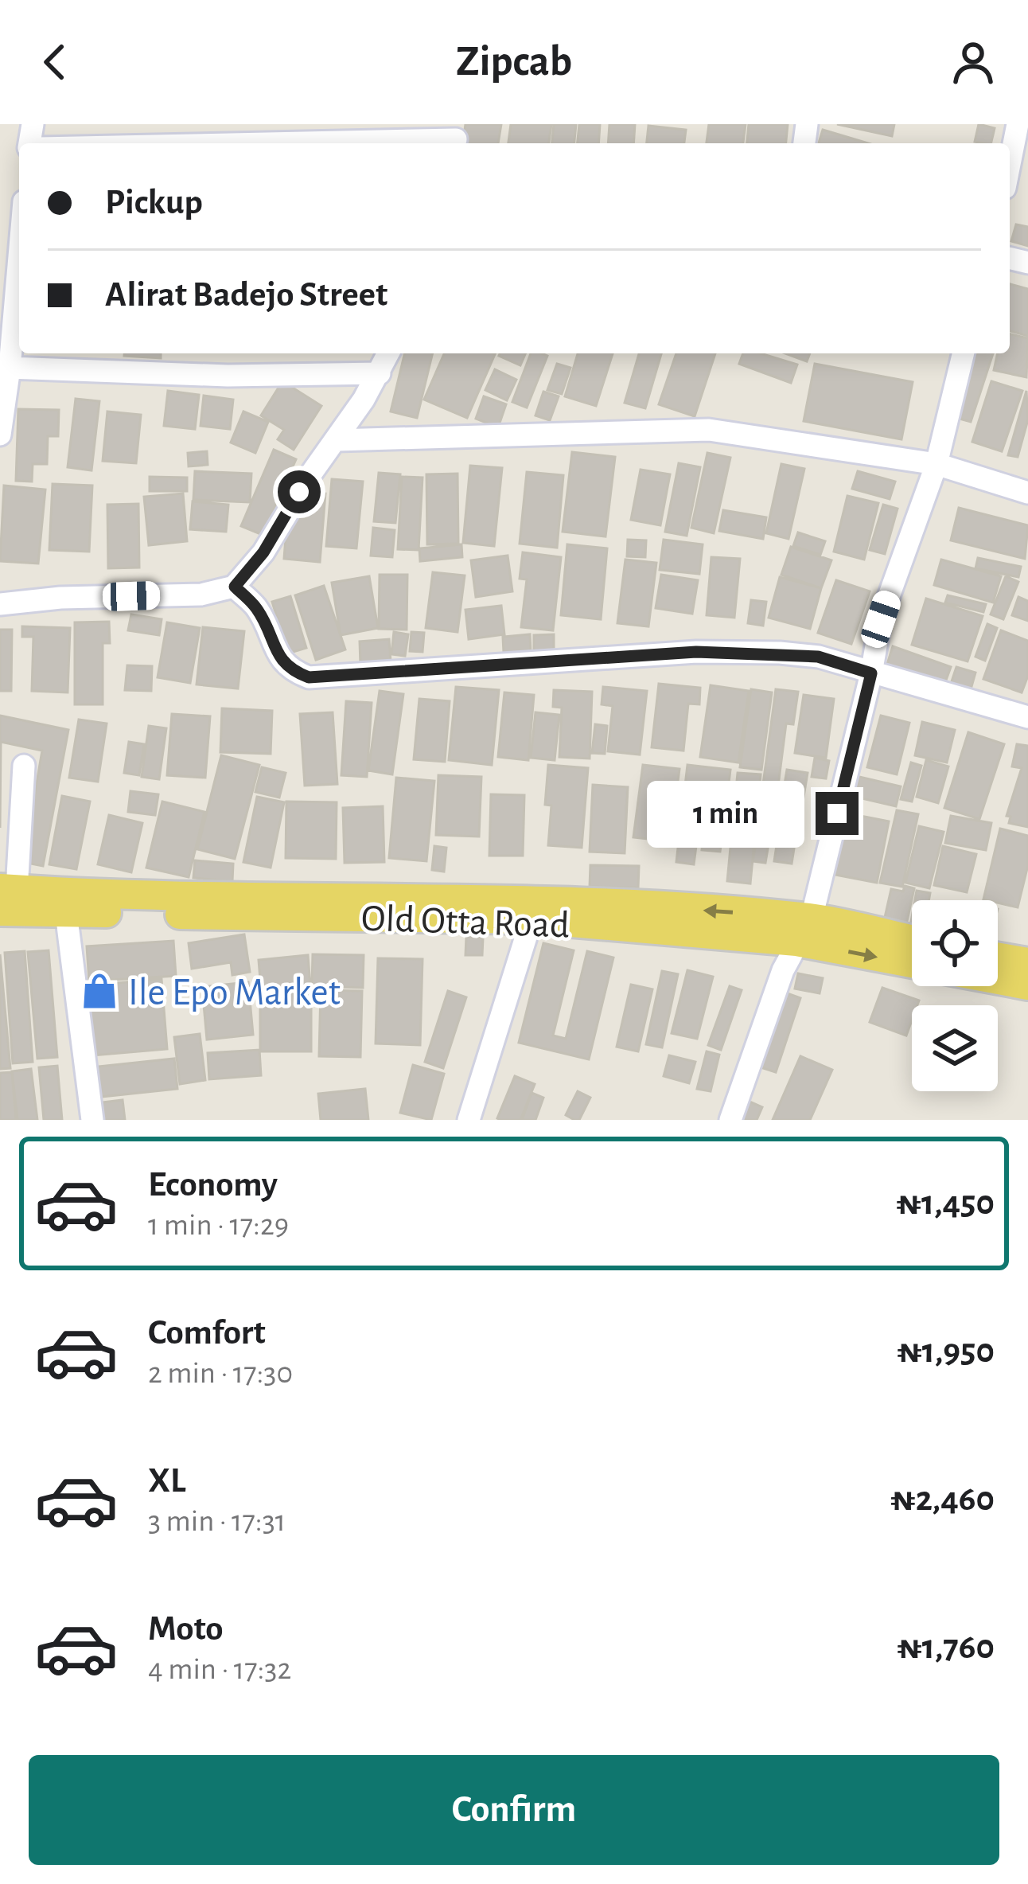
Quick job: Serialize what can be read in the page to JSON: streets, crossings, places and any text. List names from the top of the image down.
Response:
{
  "streets": {
    "main road": ["Old Otta Road"]
  },
  "places": {
    "shop": ["Ile Epo Market"]
  },
  "page": {
    "header": "Zipcab",
    "banner": ["Pickup", "Alirat Badejo Street"],
    "bubble": "1 min",
    "list": [
      {
        "name": "Economy",
        "note": "1 min · 17:29",
        "value": "₦1,450"
      },
      {
        "name": "Comfort",
        "note": "2 min · 17:30",
        "value": "₦1,950"
      },
      {
        "name": "XL",
        "note": "3 min · 17:31",
        "value": "₦2,460"
      },
      {
        "name": "Moto",
        "note": "4 min · 17:32",
        "value": "₦1,760"
      }
    ],
    "buttons": "Confirm"
  }
}
